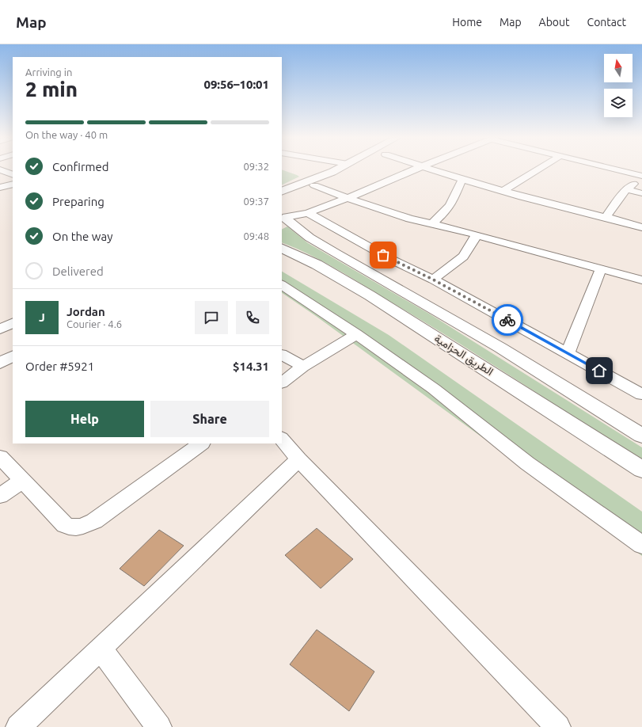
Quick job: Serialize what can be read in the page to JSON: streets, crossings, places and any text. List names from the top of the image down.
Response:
{
  "streets": {
    "main road": ["الطريق الحزامية"]
  },
  "north": "top",
  "page": {
    "header": "Map",
    "nav": [
      "Home",
      "Map",
      "About",
      "Contact"
    ],
    "heading": ["2 min", "Arriving in", "09:56–10:01"],
    "panel": [
      "Jordan",
      "Courier · 4.6",
      "Order #5921",
      "$14.31"
    ],
    "bar": "On the way · 40 m",
    "list": [
      ["Confirmed", "09:32"],
      ["Preparing", "09:37"],
      ["On the way", "09:48"],
      "Delivered"
    ],
    "round": "J",
    "buttons": ["Help", "Share"]
  }
}
